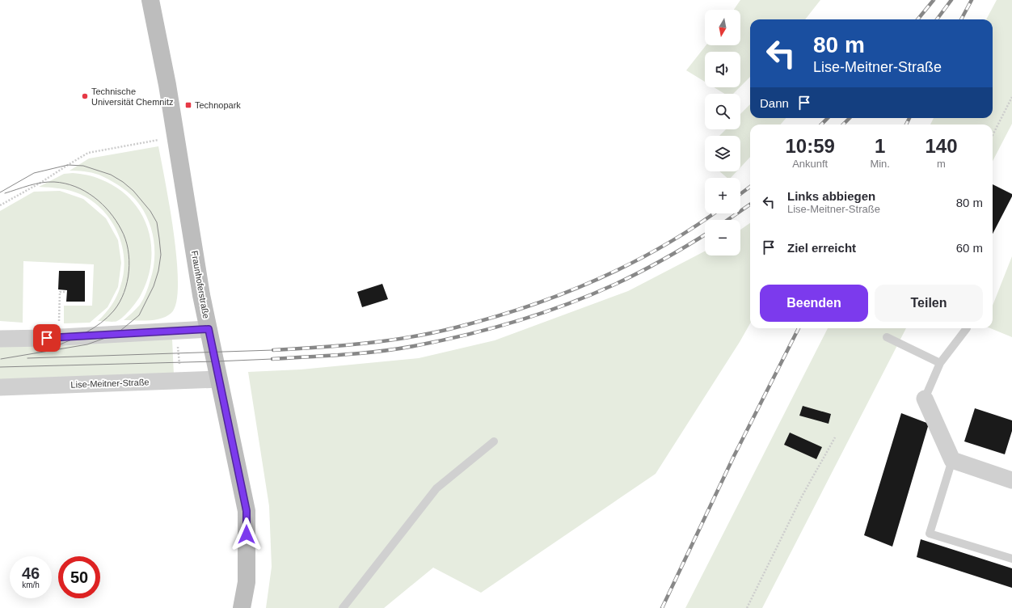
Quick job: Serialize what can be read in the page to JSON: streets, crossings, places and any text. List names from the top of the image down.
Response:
{
  "streets": {
    "main road": ["Fraunhoferstraße"],
    "street": ["Lise-Meitner-Straße"]
  },
  "crossings": [
    ["Fraunhoferstraße", "Lise-Meitner-Straße"]
  ],
  "places": {
    "other": ["Technische Universität Chemnitz"],
    "transit": ["Technopark"]
  },
  "north": "bottom",
  "page": {
    "map_buttons": ["+", "−"],
    "turn": ["80 m", "Lise-Meitner-Straße"],
    "then": "Dann",
    "eta": [
      "10:59",
      "Ankunft",
      "1",
      "Min.",
      "140",
      "m"
    ],
    "list": [
      {
        "name": "Links abbiegen",
        "note": "Lise-Meitner-Straße",
        "value": "80 m"
      },
      {
        "name": "Ziel erreicht",
        "value": "60 m"
      }
    ],
    "buttons": ["Beenden", "Teilen"],
    "speed": "46 km/h",
    "limit": "50"
  }
}
